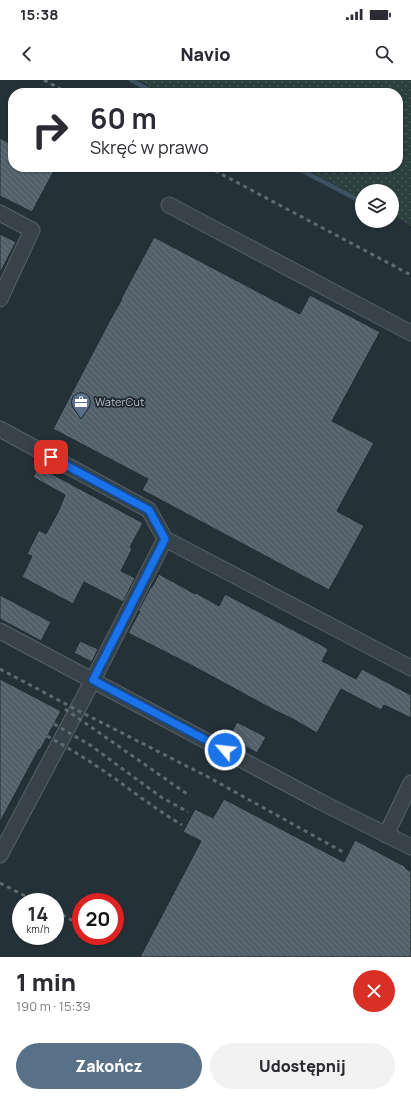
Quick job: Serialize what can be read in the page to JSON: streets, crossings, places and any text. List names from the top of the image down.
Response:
{
  "places": {
    "office": ["WaterCut"]
  },
  "page": {
    "status": "15:38",
    "header": "Navio",
    "turn": ["60 m", "Skręć w prawo"],
    "speed": "14 km/h",
    "limit": "20",
    "heading": ["1 min", "190 m · 15:39"],
    "buttons": ["Zakończ", "Udostępnij"]
  }
}
